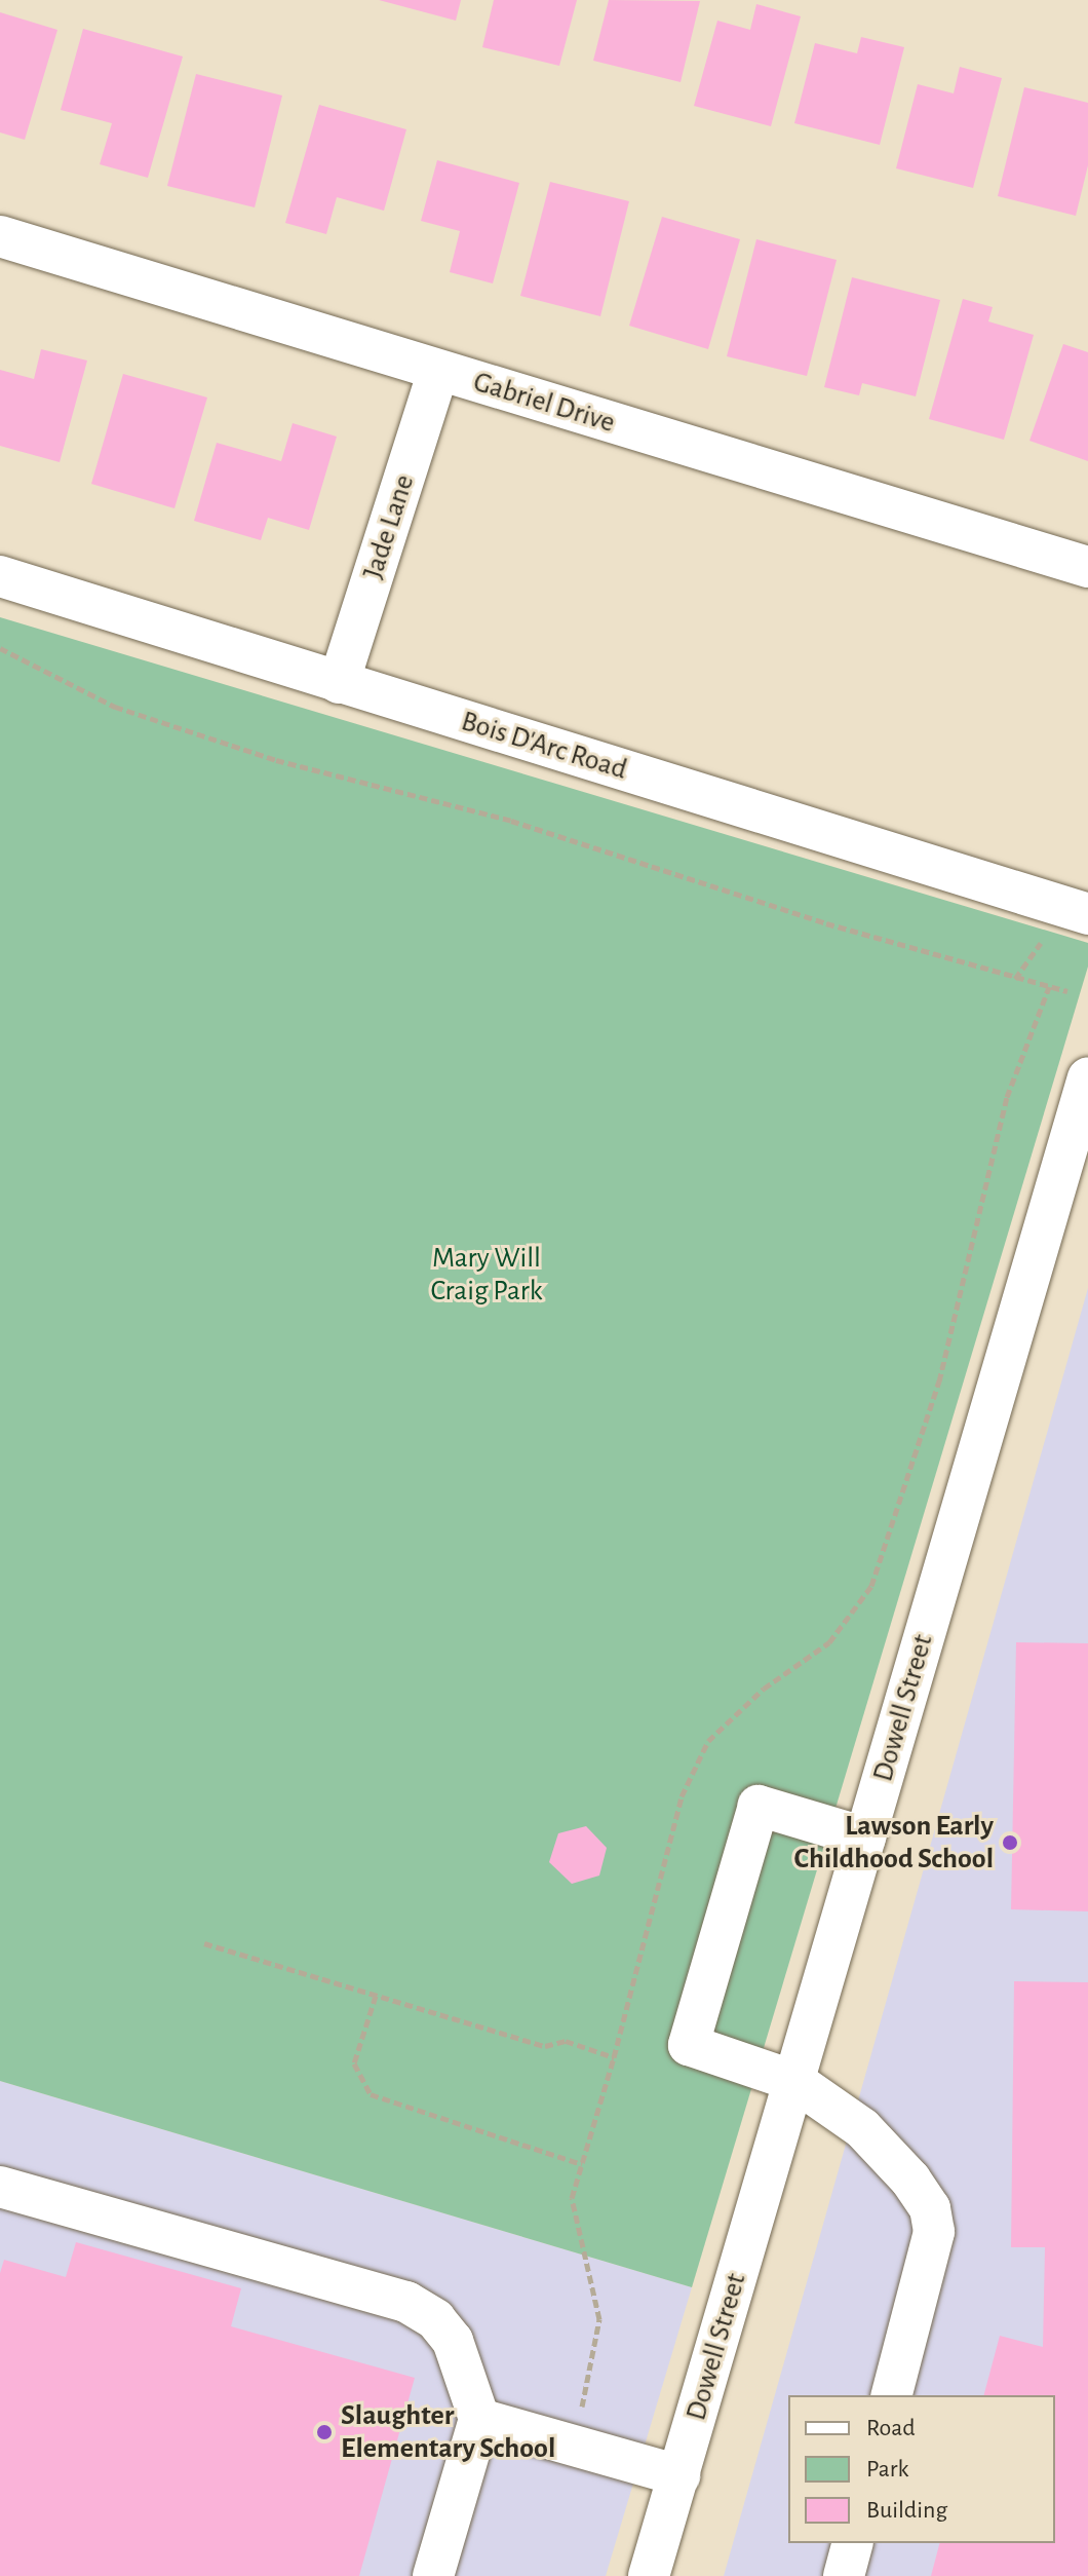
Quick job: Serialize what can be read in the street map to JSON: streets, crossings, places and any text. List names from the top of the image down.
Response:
{
  "streets": {
    "street": [
      "Gabriel Drive",
      "Jade Lane",
      "Bois D'Arc Road",
      "Dowell Street"
    ]
  },
  "crossings": [
    ["Gabriel Drive", "Jade Lane"],
    ["Jade Lane", "Bois D'Arc Road"]
  ],
  "parks": ["Mary Will Craig Park"],
  "places": ["Lawson Early Childhood School", "Slaughter Elementary School"],
  "legend": ["Road", "Park", "Building"]
}
